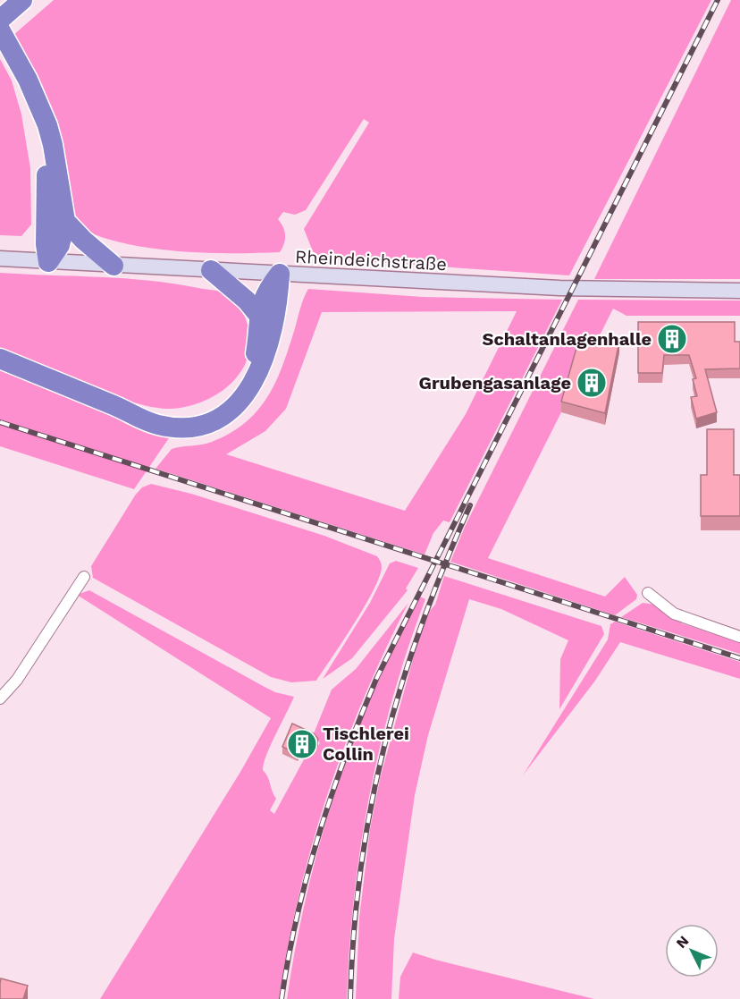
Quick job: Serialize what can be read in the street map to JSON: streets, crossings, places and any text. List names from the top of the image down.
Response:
{
  "streets": {
    "main road": ["Rheindeichstraße"]
  },
  "places": {
    "building": ["Schaltanlagenhalle", "Grubengasanlage", "Tischlerei Collin"]
  },
  "north": "top left"
}
